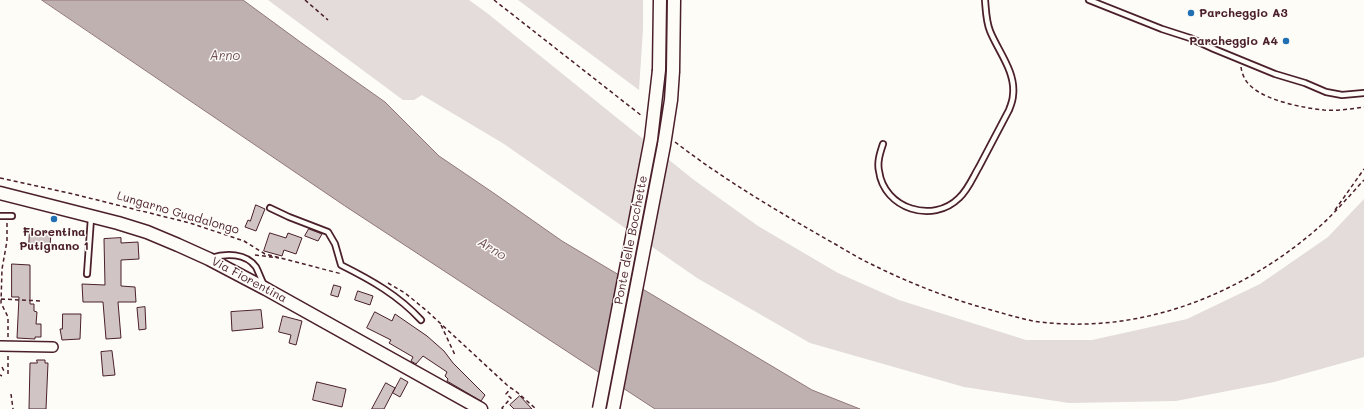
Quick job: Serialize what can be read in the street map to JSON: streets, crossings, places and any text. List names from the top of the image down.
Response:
{
  "streets": {
    "main road": ["Ponte delle Bocchette", "Via Fiorentina"],
    "path": ["Lungarno Guadalongo"]
  },
  "water": ["Arno"],
  "places": ["Parcheggio A3", "Parcheggio A4", "Fiorentina Putignano 1"]
}
